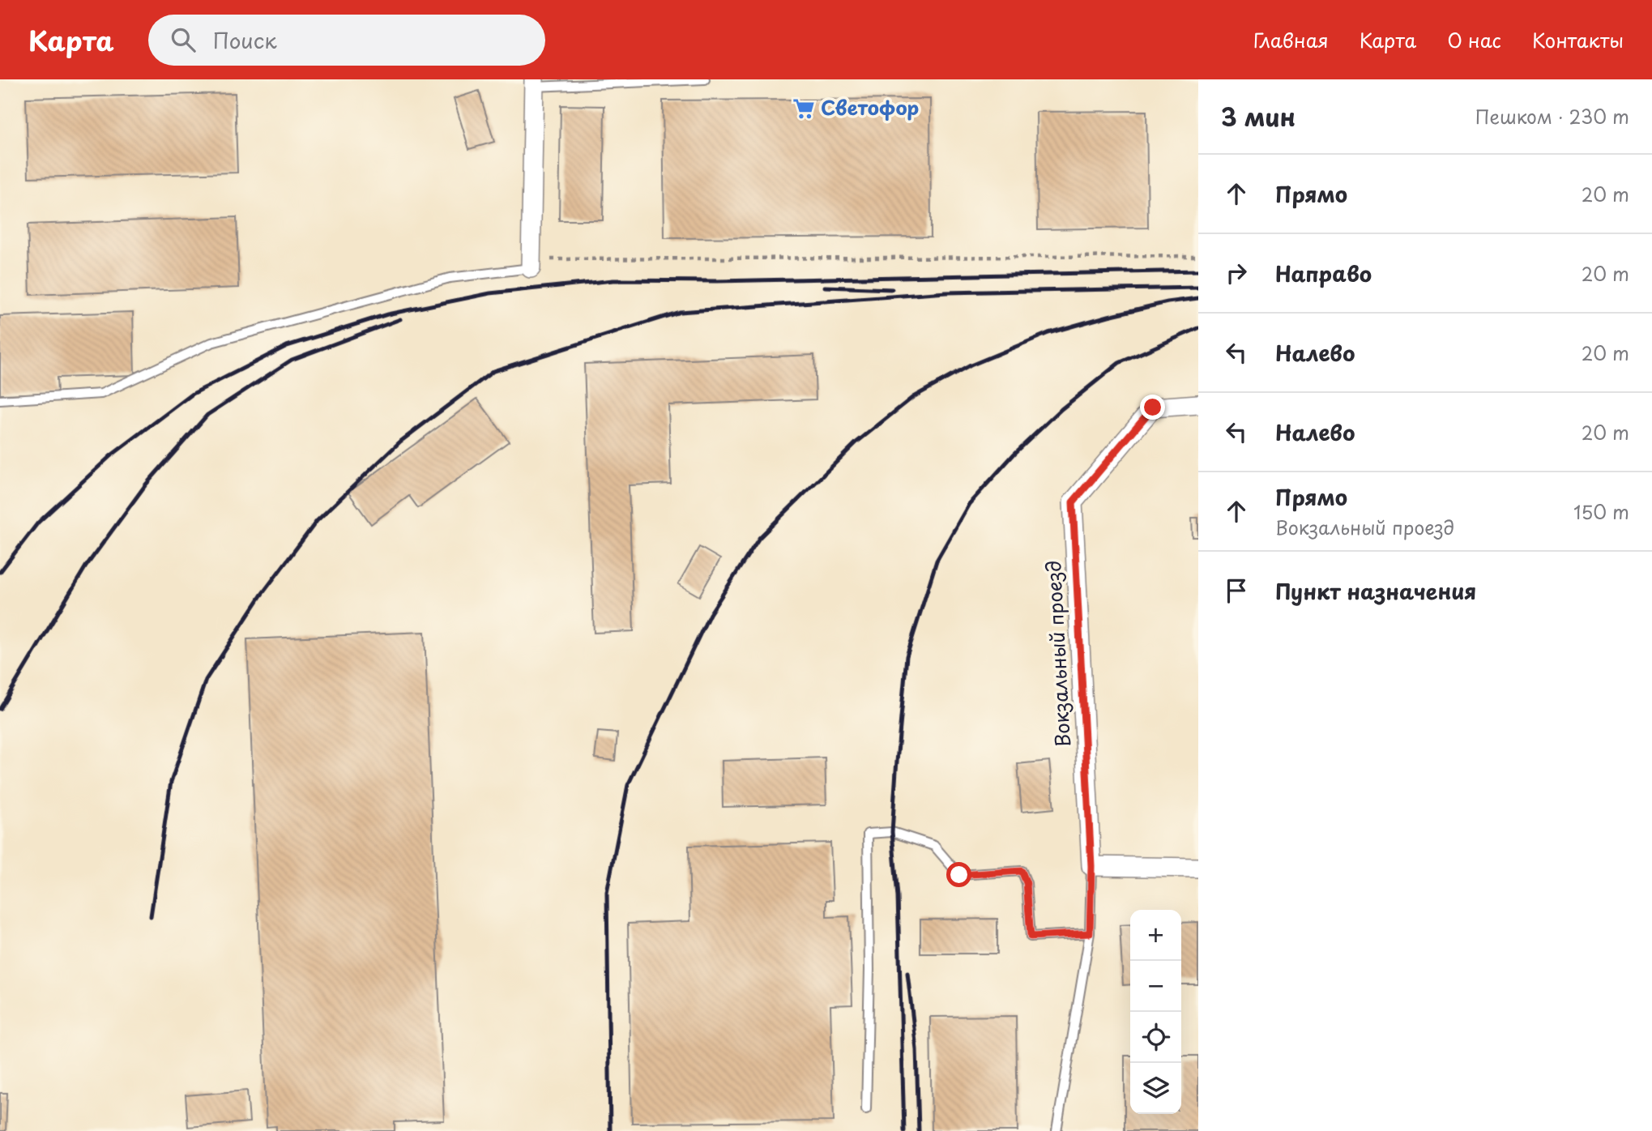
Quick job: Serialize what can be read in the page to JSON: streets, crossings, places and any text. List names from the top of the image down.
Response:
{
  "streets": {
    "street": ["Вокзальный проезд"]
  },
  "places": {
    "supermarket": ["Светофор"]
  },
  "page": {
    "header": "Карта",
    "search": "Поиск",
    "nav": [
      "Главная",
      "Карта",
      "О нас",
      "Контакты"
    ],
    "heading": ["3 мин", "Пешком · 230 m"],
    "list": [
      ["Прямо", "20 m"],
      ["Направо", "20 m"],
      ["Налево", "20 m"],
      ["Налево", "20 m"],
      ["Прямо", "Вокзальный проезд", "150 m"],
      "Пункт назначения"
    ],
    "map_buttons": ["+", "−"]
  }
}
